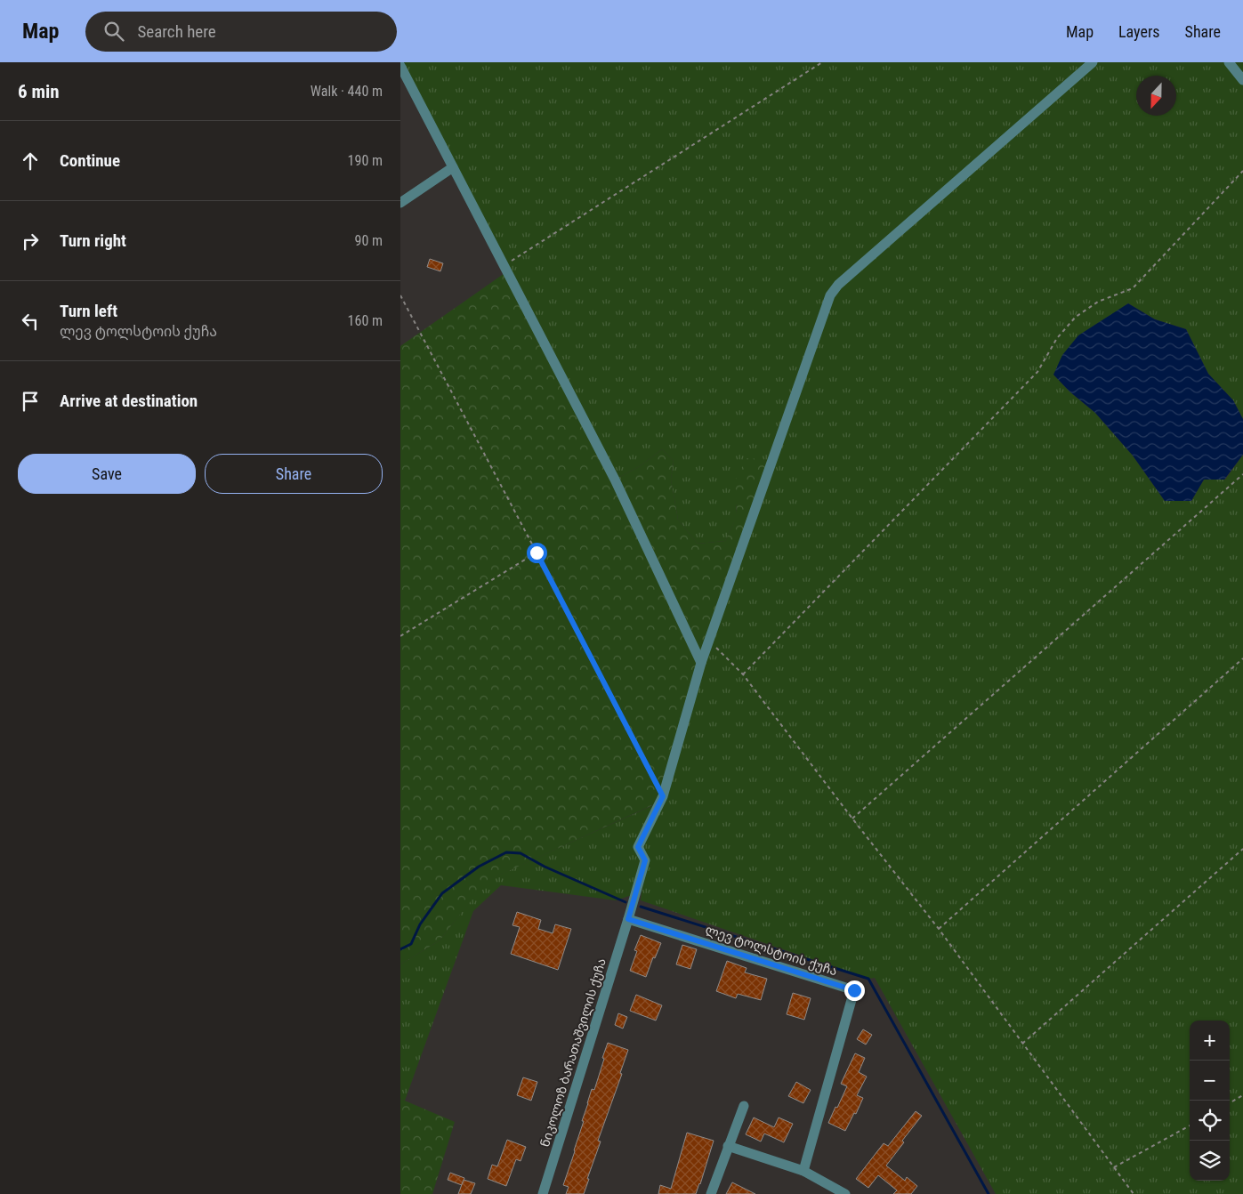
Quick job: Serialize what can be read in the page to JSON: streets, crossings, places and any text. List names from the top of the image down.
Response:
{
  "streets": {
    "street": ["ლევ ტოლსტოის ქუჩა", "ნიკოლოზ ბარათაშვილის ქუჩა"]
  },
  "crossings": [
    ["ლევ ტოლსტოის ქუჩა", "ნიკოლოზ ბარათაშვილის ქუჩა"]
  ],
  "north": "bottom",
  "page": {
    "header": "Map",
    "search": "Search here",
    "nav": ["Map", "Layers", "Share"],
    "heading": ["6 min", "Walk · 440 m"],
    "list": [
      ["Continue", "190 m"],
      ["Turn right", "90 m"],
      ["Turn left", "ლევ ტოლსტოის ქუჩა", "160 m"],
      "Arrive at destination"
    ],
    "buttons": ["Save", "Share"],
    "map_buttons": ["+", "−"]
  }
}
